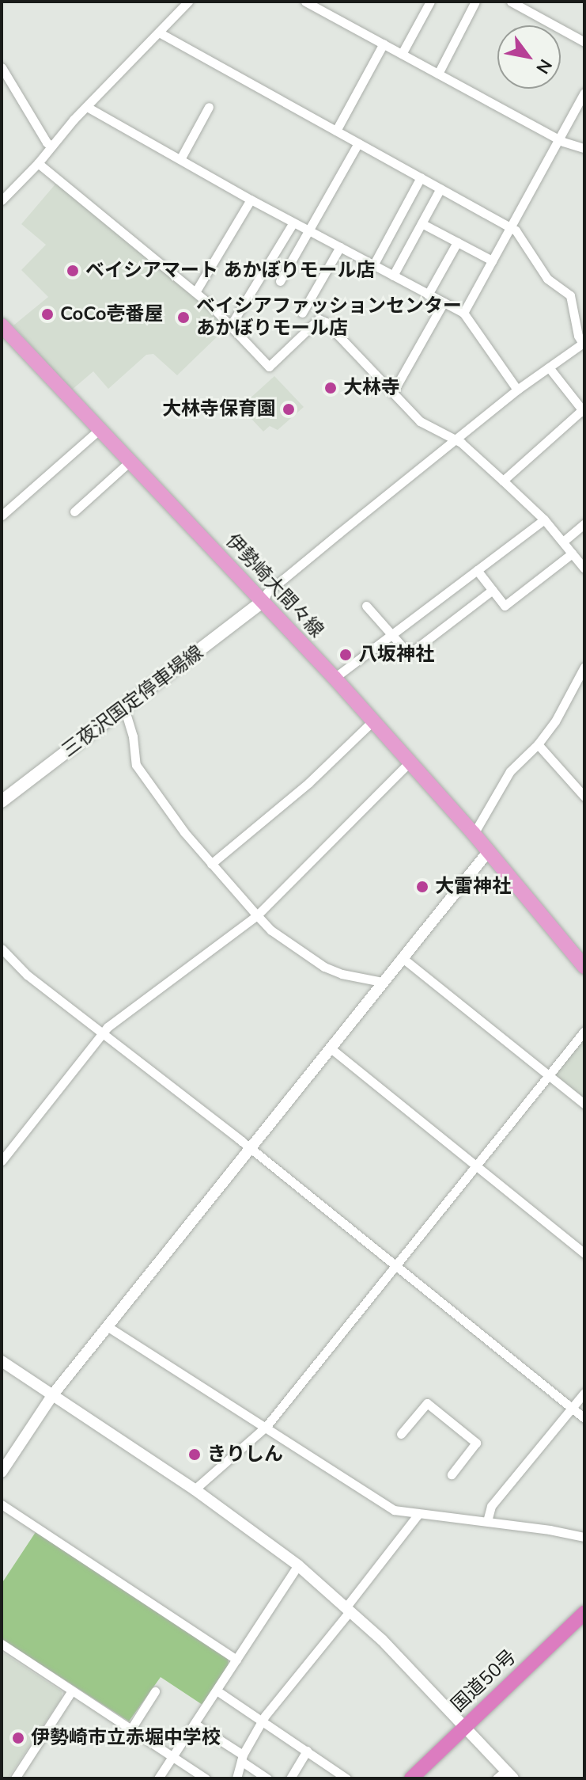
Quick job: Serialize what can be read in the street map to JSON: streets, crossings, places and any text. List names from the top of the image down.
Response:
{
  "streets": {
    "highway": ["国道50号"],
    "main road": ["伊勢崎大間々線", "三夜沢国定停車場線"]
  },
  "crossings": [
    ["伊勢崎大間々線", "三夜沢国定停車場線"]
  ],
  "places": [
    "ベイシアマート あかぼりモール店",
    "CoCo壱番屋",
    "ベイシアファッションセンター あかぼりモール店",
    "大林寺",
    "大林寺保育園",
    "八坂神社",
    "大雷神社",
    "きりしん",
    "伊勢崎市立赤堀中学校"
  ],
  "north": "bottom right"
}
